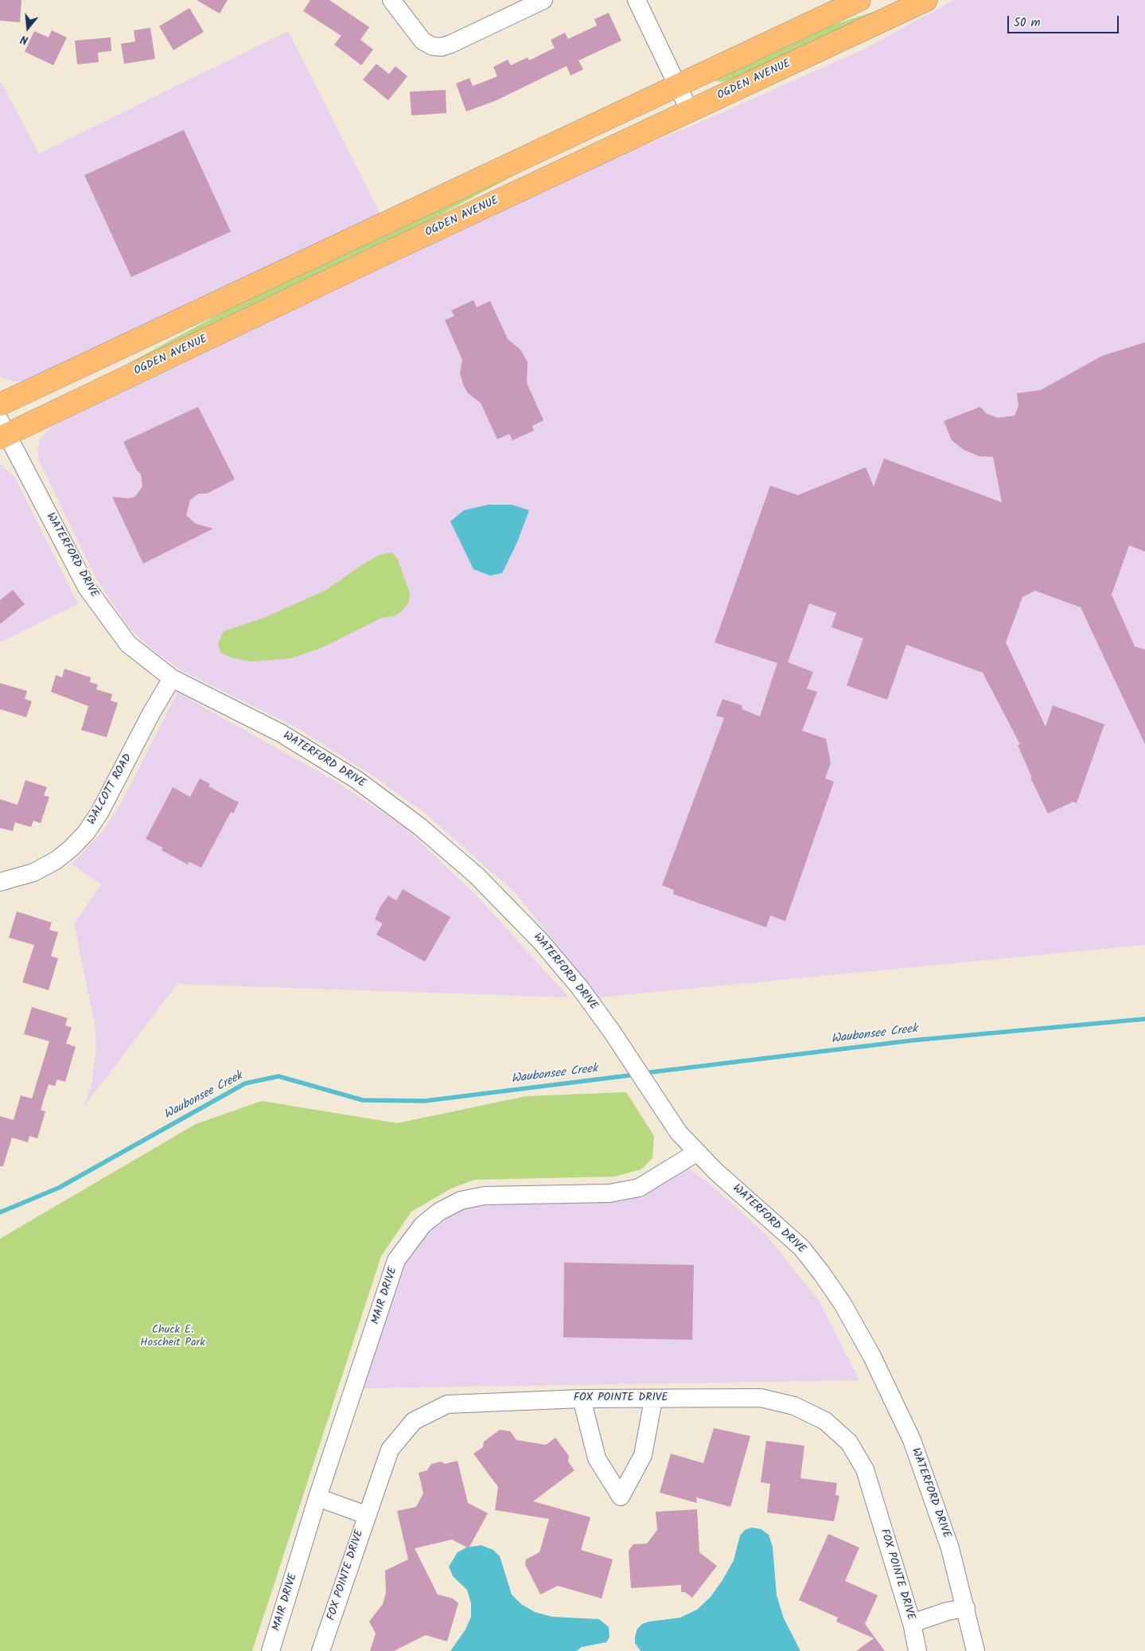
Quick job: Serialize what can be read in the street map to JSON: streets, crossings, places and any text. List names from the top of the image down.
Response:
{
  "streets": {
    "main road": ["OGDEN AVENUE"],
    "street": [
      "WATERFORD DRIVE",
      "WALCOTT ROAD",
      "MAIR DRIVE",
      "FOX POINTE DRIVE"
    ]
  },
  "crossings": [
    ["OGDEN AVENUE", "WATERFORD DRIVE"],
    ["WATERFORD DRIVE", "WALCOTT ROAD"],
    ["WATERFORD DRIVE", "MAIR DRIVE"]
  ],
  "water": ["Waubonsee Creek"],
  "parks": ["Chuck E. Hoscheit Park"],
  "scale_bar": "50 m",
  "north": "bottom"
}
